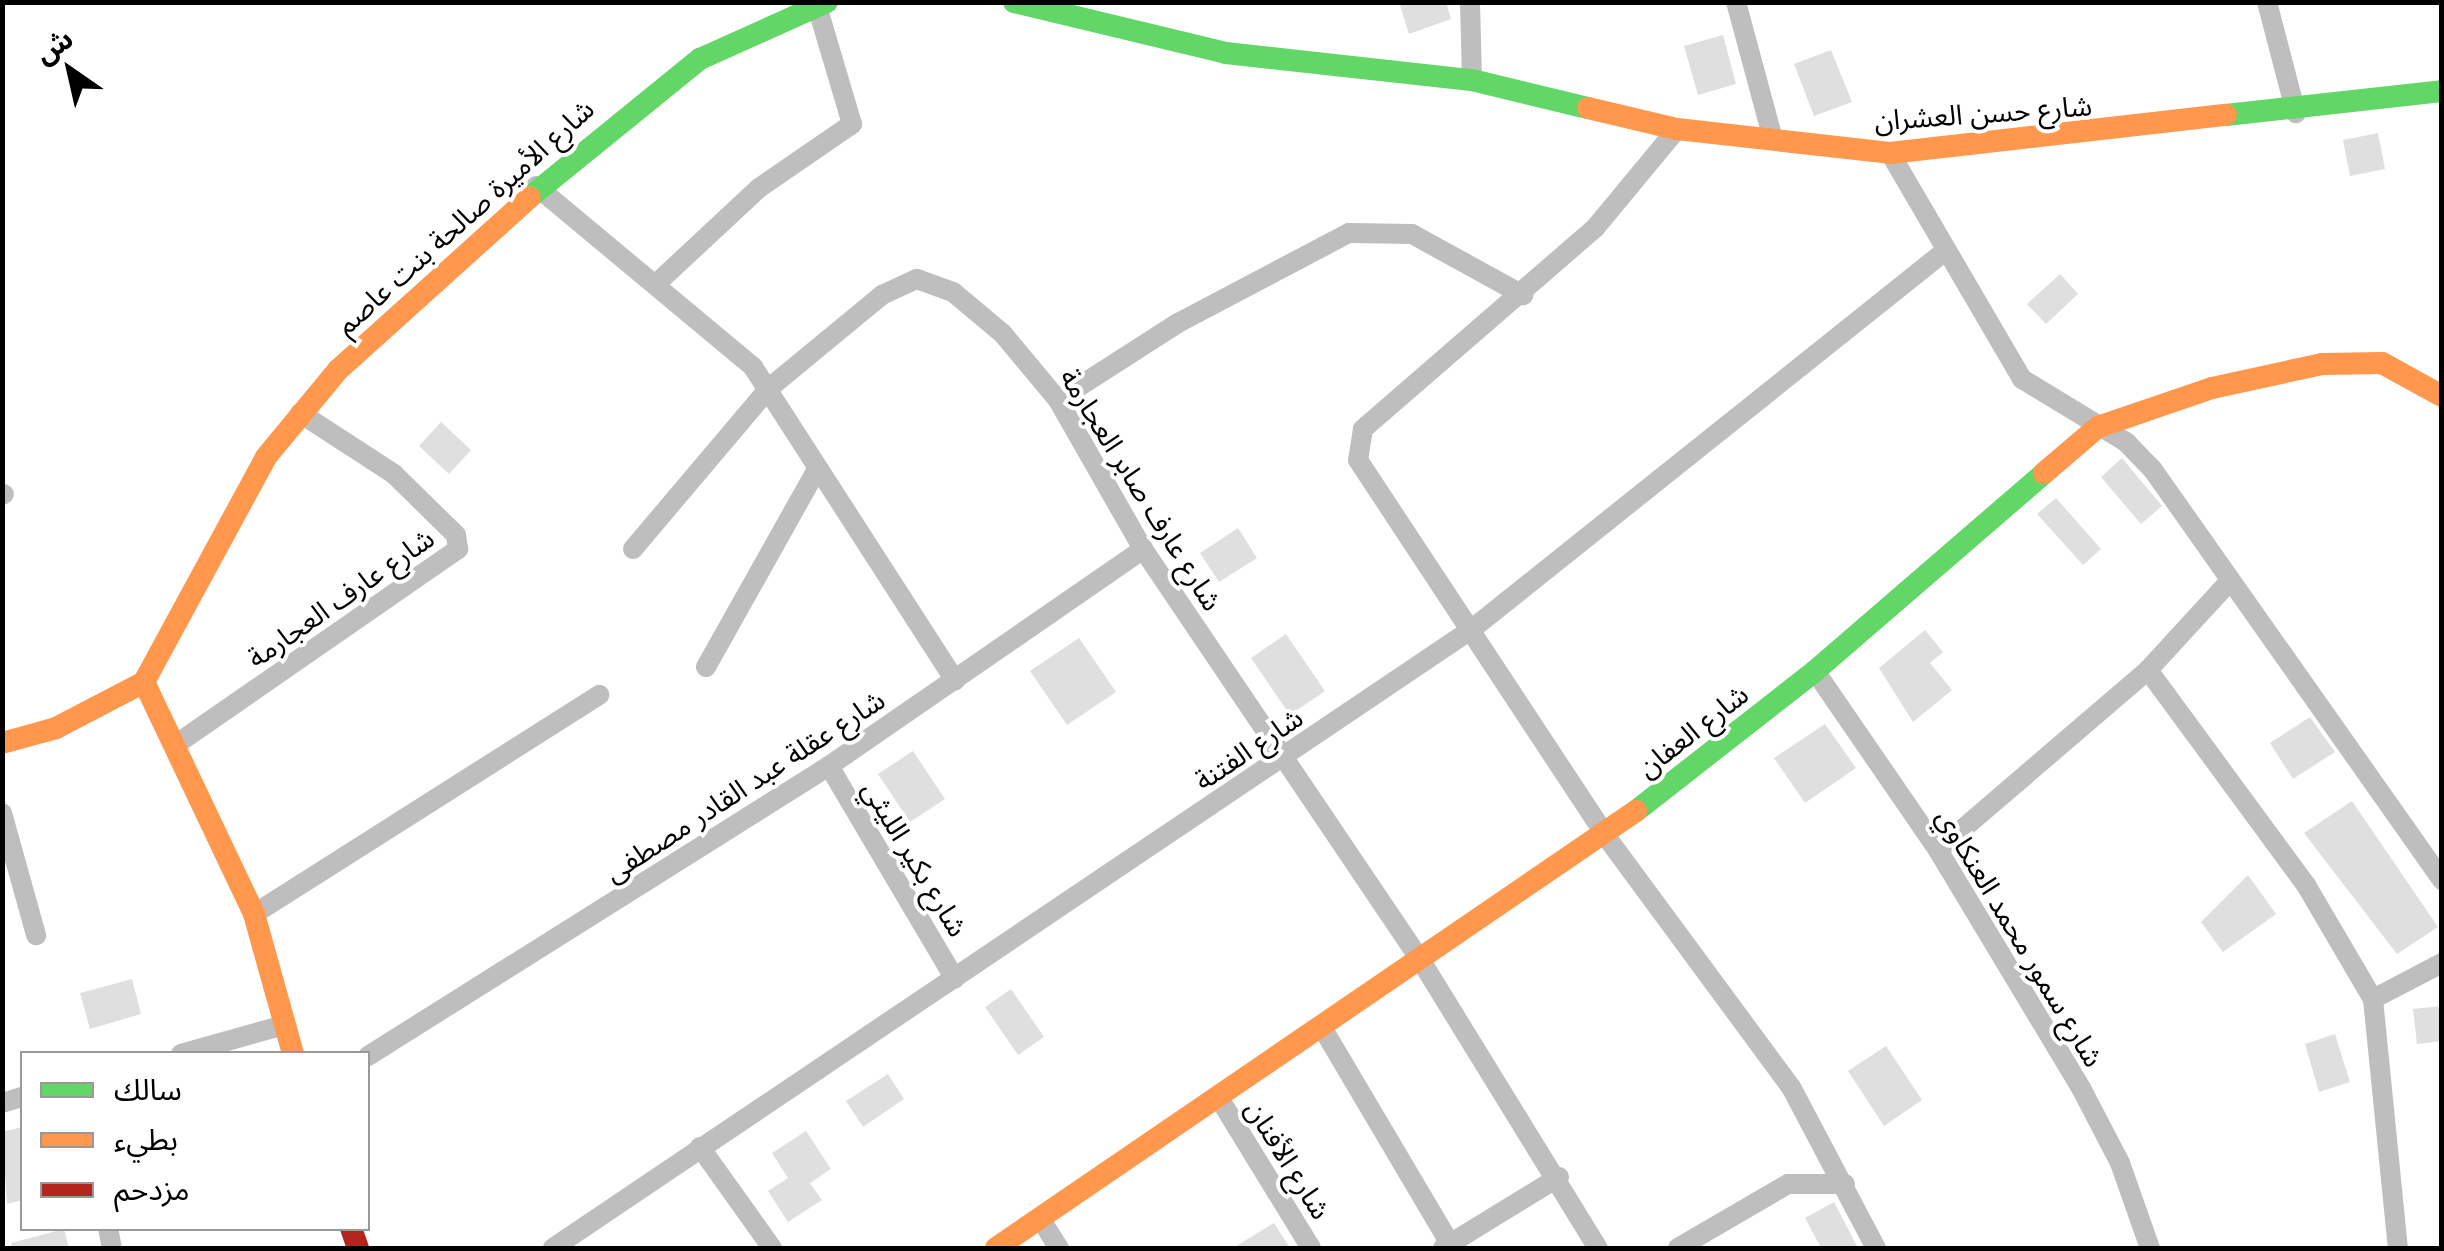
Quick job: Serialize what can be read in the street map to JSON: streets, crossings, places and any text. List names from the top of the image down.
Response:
{
  "streets": {
    "street": [
      "شارع حسن العشران",
      "شارع الأميرة صالحة بنت عاصم",
      "شارع عارف صابر العجارمة",
      "شارع عارف العجارمة",
      "شارع العفان",
      "شارع الفتنة",
      "شارع عقلة عبد القادر مصطفى",
      "شارع بكير الليثي",
      "شارع سمور محمد العنكاوي",
      "شارع الأفنان"
    ]
  },
  "crossings": [
    ["شارع الأميرة صالحة بنت عاصم", "شارع عارف العجارمة"],
    ["شارع عارف صابر العجارمة", "شارع العفان"],
    ["شارع عارف صابر العجارمة", "شارع الفتنة"],
    ["شارع عارف صابر العجارمة", "شارع عقلة عبد القادر مصطفى"],
    ["شارع العفان", "شارع سمور محمد العنكاوي"],
    ["شارع العفان", "شارع الأفنان"],
    ["شارع الفتنة", "شارع بكير الليثي"],
    ["شارع عقلة عبد القادر مصطفى", "شارع بكير الليثي"]
  ],
  "legend": ["سالك", "بطيء", "مزدحم"],
  "north": "top left"
}
